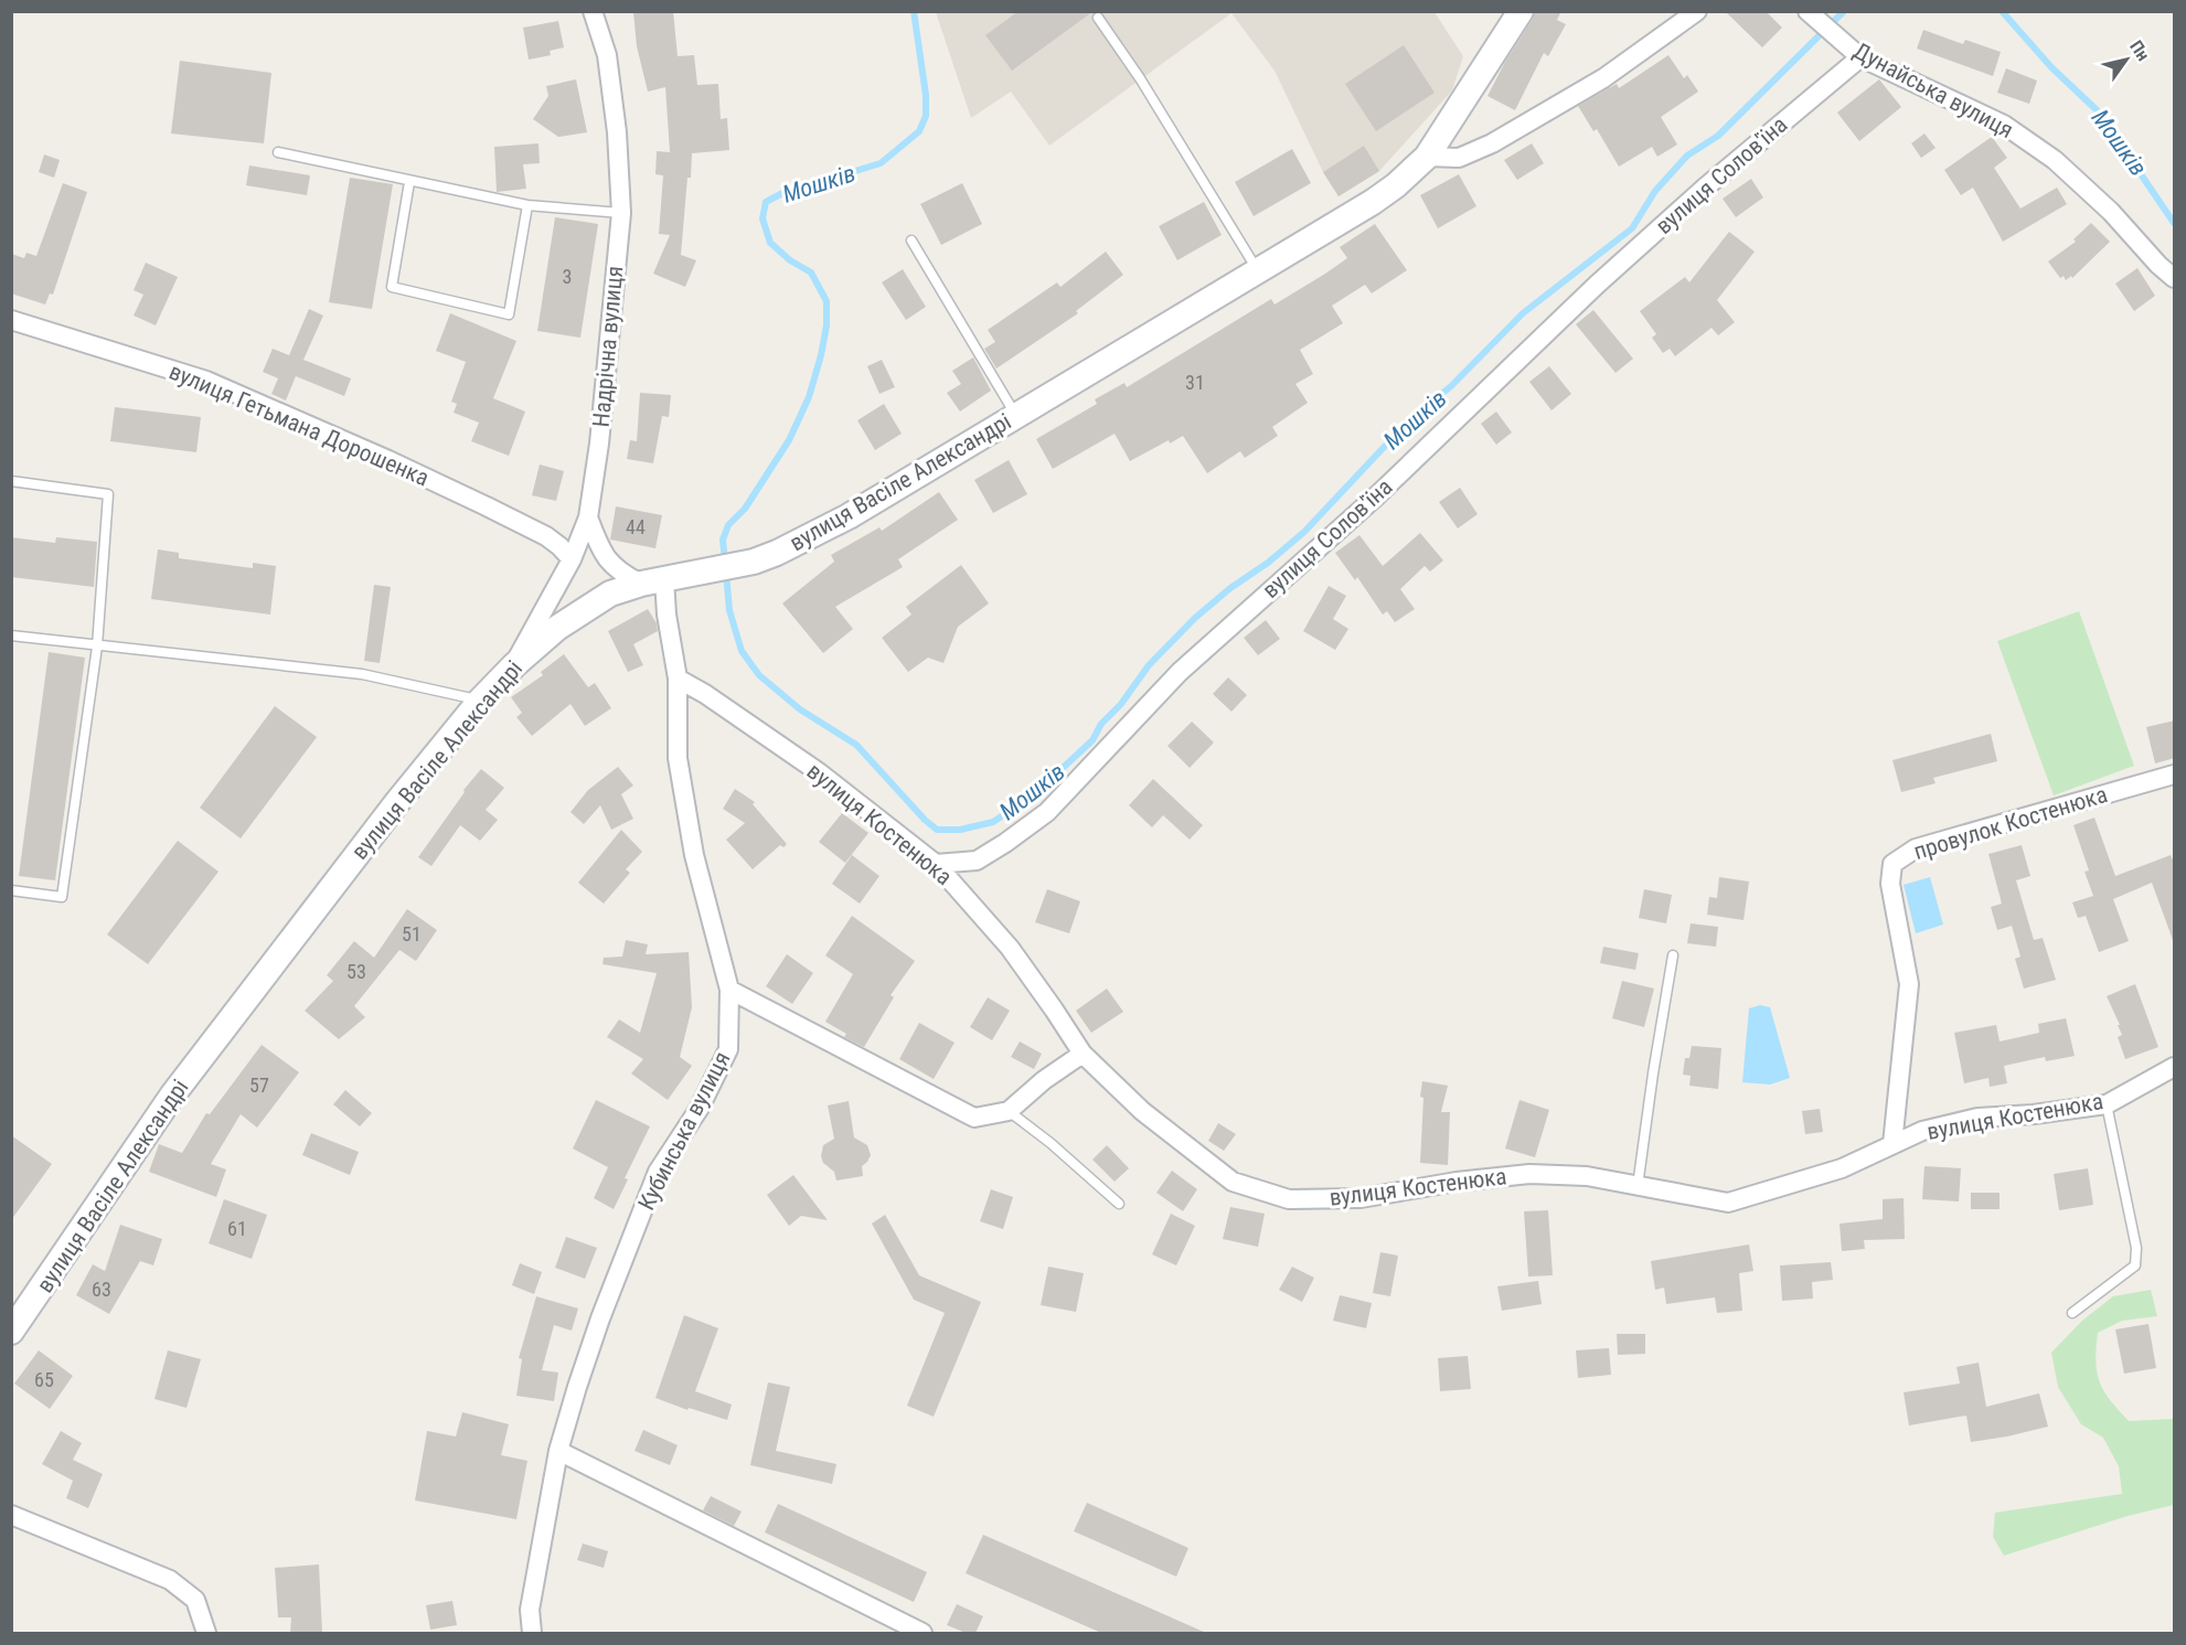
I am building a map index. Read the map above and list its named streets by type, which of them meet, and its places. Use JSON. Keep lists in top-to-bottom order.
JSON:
{
  "streets": {
    "main road": ["вулиця Васіле Александрі"],
    "street": [
      "Дунайська вулиця",
      "вулиця Солов'їна",
      "Надрічна вулиця",
      "вулиця Гетьмана Дорошенка",
      "провулок Костенюка",
      "вулиця Костенюка",
      "Кубинська вулиця"
    ]
  },
  "crossings": [
    ["Дунайська вулиця", "вулиця Солов'їна"],
    ["вулиця Солов'їна", "вулиця Костенюка"],
    ["Надрічна вулиця", "вулиця Гетьмана Дорошенка"],
    ["Надрічна вулиця", "вулиця Васіле Александрі"],
    ["вулиця Васіле Александрі", "Кубинська вулиця"],
    ["провулок Костенюка", "вулиця Костенюка"],
    ["вулиця Костенюка", "Кубинська вулиця"]
  ],
  "water": ["Мошків"],
  "house_numbers": [
    "3",
    "31",
    "44",
    "51",
    "53",
    "57",
    "61",
    "63",
    "65"
  ],
  "north": "top right"
}
